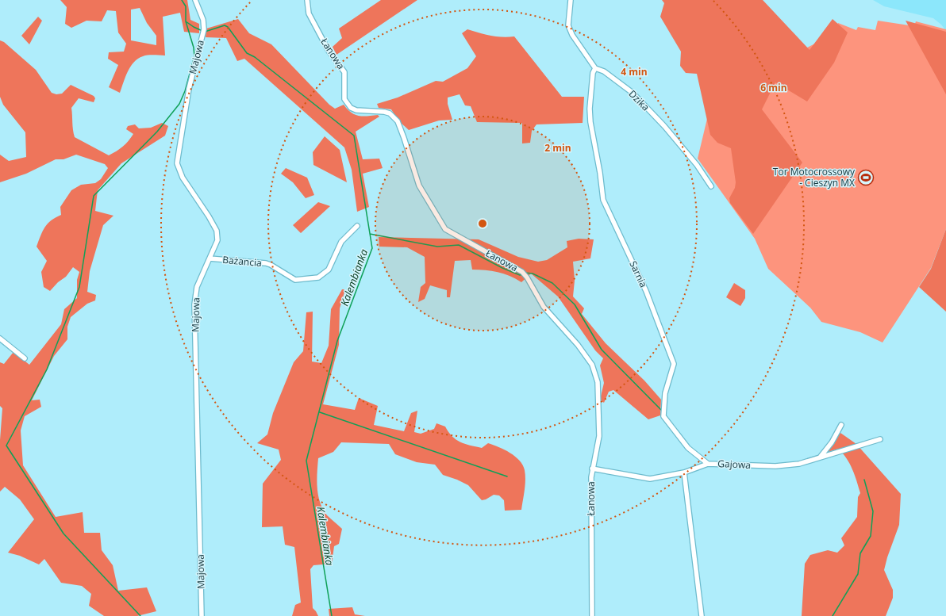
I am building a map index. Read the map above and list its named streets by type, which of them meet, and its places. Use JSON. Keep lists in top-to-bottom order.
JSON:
{
  "streets": {
    "street": [
      "Łanowa",
      "Majowa",
      "Dzika",
      "Bażancia",
      "Sarnia",
      "Gajowa"
    ]
  },
  "crossings": [
    ["Łanowa", "Gajowa"],
    ["Majowa", "Bażancia"],
    ["Dzika", "Sarnia"],
    ["Sarnia", "Gajowa"]
  ],
  "water": ["Kalembianka"],
  "places": {
    "sports": ["Tor Motocrossowy - Cieszyn MX"]
  },
  "rings": ["4 min", "6 min", "2 min"]
}
